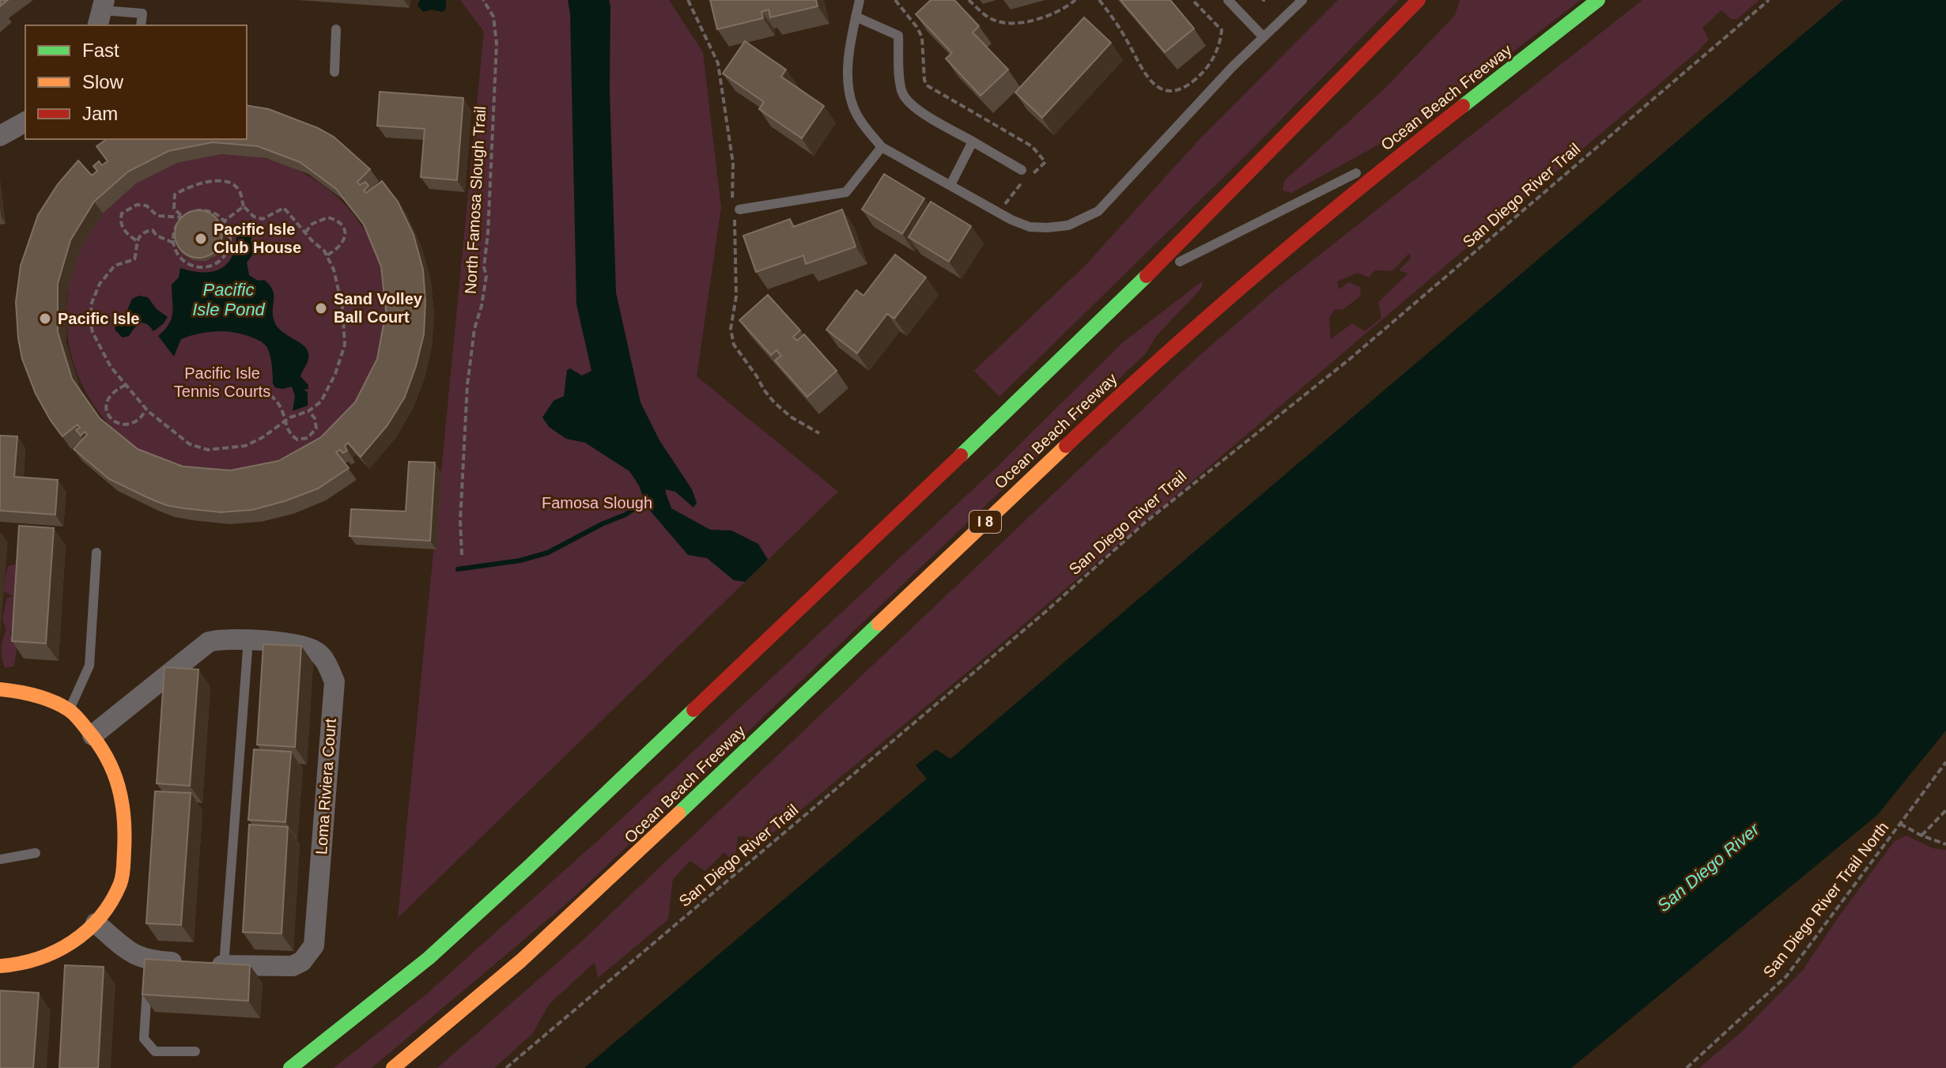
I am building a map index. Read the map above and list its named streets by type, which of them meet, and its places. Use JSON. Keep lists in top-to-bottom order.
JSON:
{
  "streets": {
    "main road": ["Ocean Beach Freeway", "I 8"],
    "street": ["Loma Riviera Court"],
    "path": ["San Diego River Trail", "North Famosa Slough Trail", "San Diego River Trail North"]
  },
  "water": ["Pacific Isle Pond", "San Diego River"],
  "parks": ["Pacific Isle Tennis Courts", "Famosa Slough"],
  "places": ["Pacific Isle Club House", "Sand Volley Ball Court", "Pacific Isle"],
  "legend": ["Fast", "Slow", "Jam"]
}
